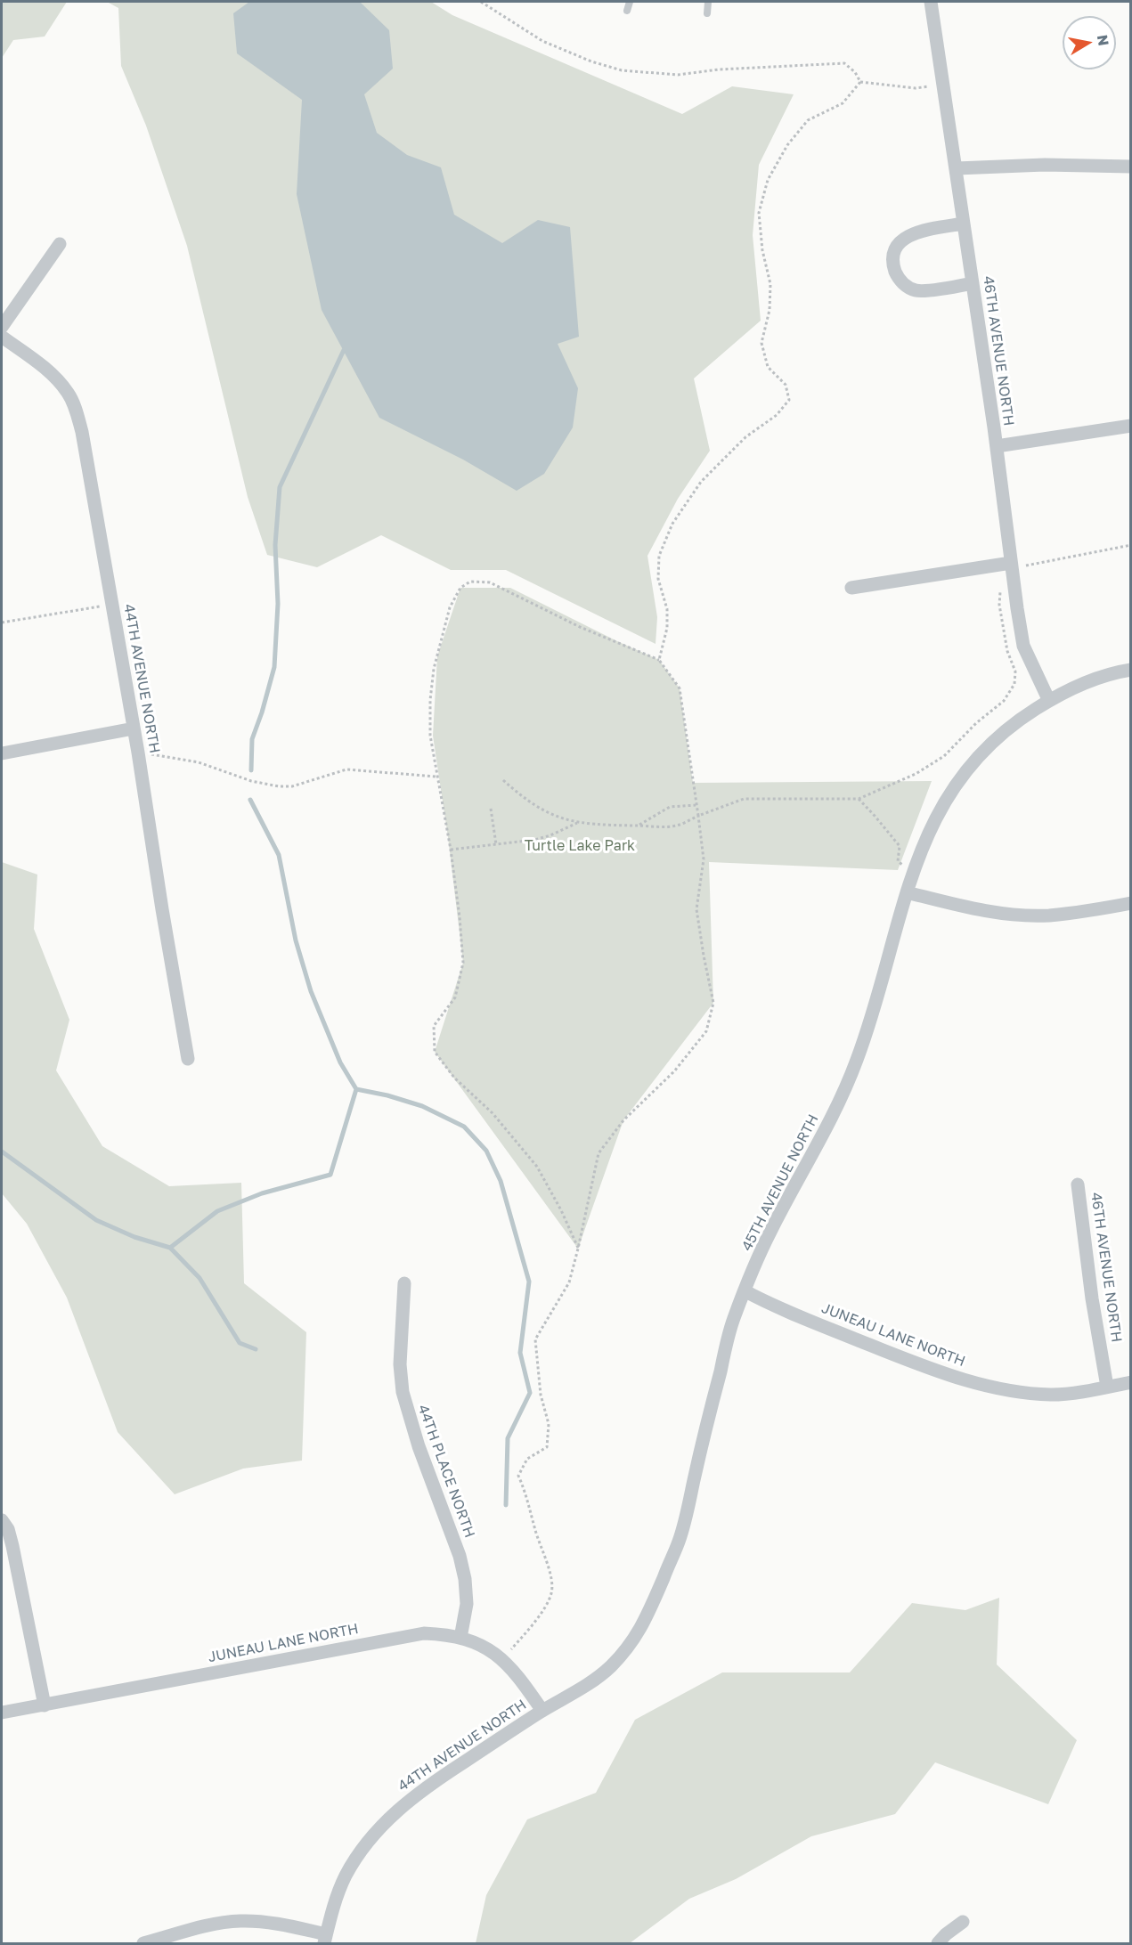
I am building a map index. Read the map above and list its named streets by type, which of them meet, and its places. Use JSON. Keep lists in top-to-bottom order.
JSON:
{
  "streets": {
    "street": [
      "46TH AVENUE NORTH",
      "44TH AVENUE NORTH",
      "45TH AVENUE NORTH",
      "JUNEAU LANE NORTH",
      "44TH PLACE NORTH"
    ]
  },
  "crossings": [
    ["46TH AVENUE NORTH", "45TH AVENUE NORTH"],
    ["46TH AVENUE NORTH", "JUNEAU LANE NORTH"],
    ["44TH AVENUE NORTH", "45TH AVENUE NORTH"],
    ["44TH AVENUE NORTH", "JUNEAU LANE NORTH"],
    ["45TH AVENUE NORTH", "JUNEAU LANE NORTH"],
    ["JUNEAU LANE NORTH", "44TH PLACE NORTH"]
  ],
  "parks": ["Turtle Lake Park"],
  "north": "right"
}
